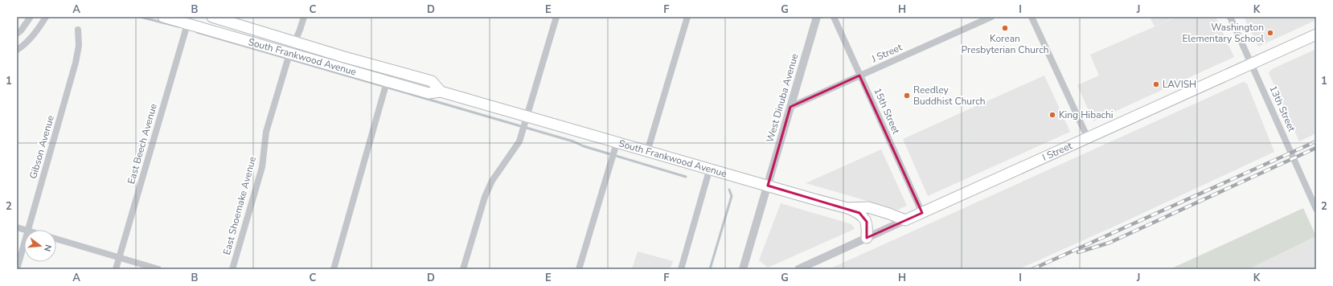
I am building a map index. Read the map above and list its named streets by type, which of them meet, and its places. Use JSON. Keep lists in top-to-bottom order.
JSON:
{
  "streets": {
    "main road": ["South Frankwood Avenue", "I Street"],
    "street": [
      "J Street",
      "West Dinuba Avenue",
      "13th Street",
      "15th Street",
      "East Beech Avenue",
      "Gibson Avenue",
      "East Shoemake Avenue"
    ]
  },
  "crossings": [
    ["J Street", "West Dinuba Avenue"],
    ["J Street", "15th Street"],
    ["South Frankwood Avenue", "West Dinuba Avenue"],
    ["South Frankwood Avenue", "East Beech Avenue"],
    ["South Frankwood Avenue", "I Street"],
    ["South Frankwood Avenue", "East Shoemake Avenue"],
    ["13th Street", "I Street"],
    ["15th Street", "I Street"]
  ],
  "places": [
    "Korean Presbyterian Church",
    "Washington Elementary School",
    "LAVISH",
    "Reedley Buddhist Church",
    "King Hibachi"
  ],
  "north": "right",
  "grid": {
    "columns": [
      "A",
      "B",
      "C",
      "D",
      "E",
      "F",
      "G",
      "H",
      "I",
      "J",
      "K"
    ],
    "rows": ["1", "2"]
  }
}
